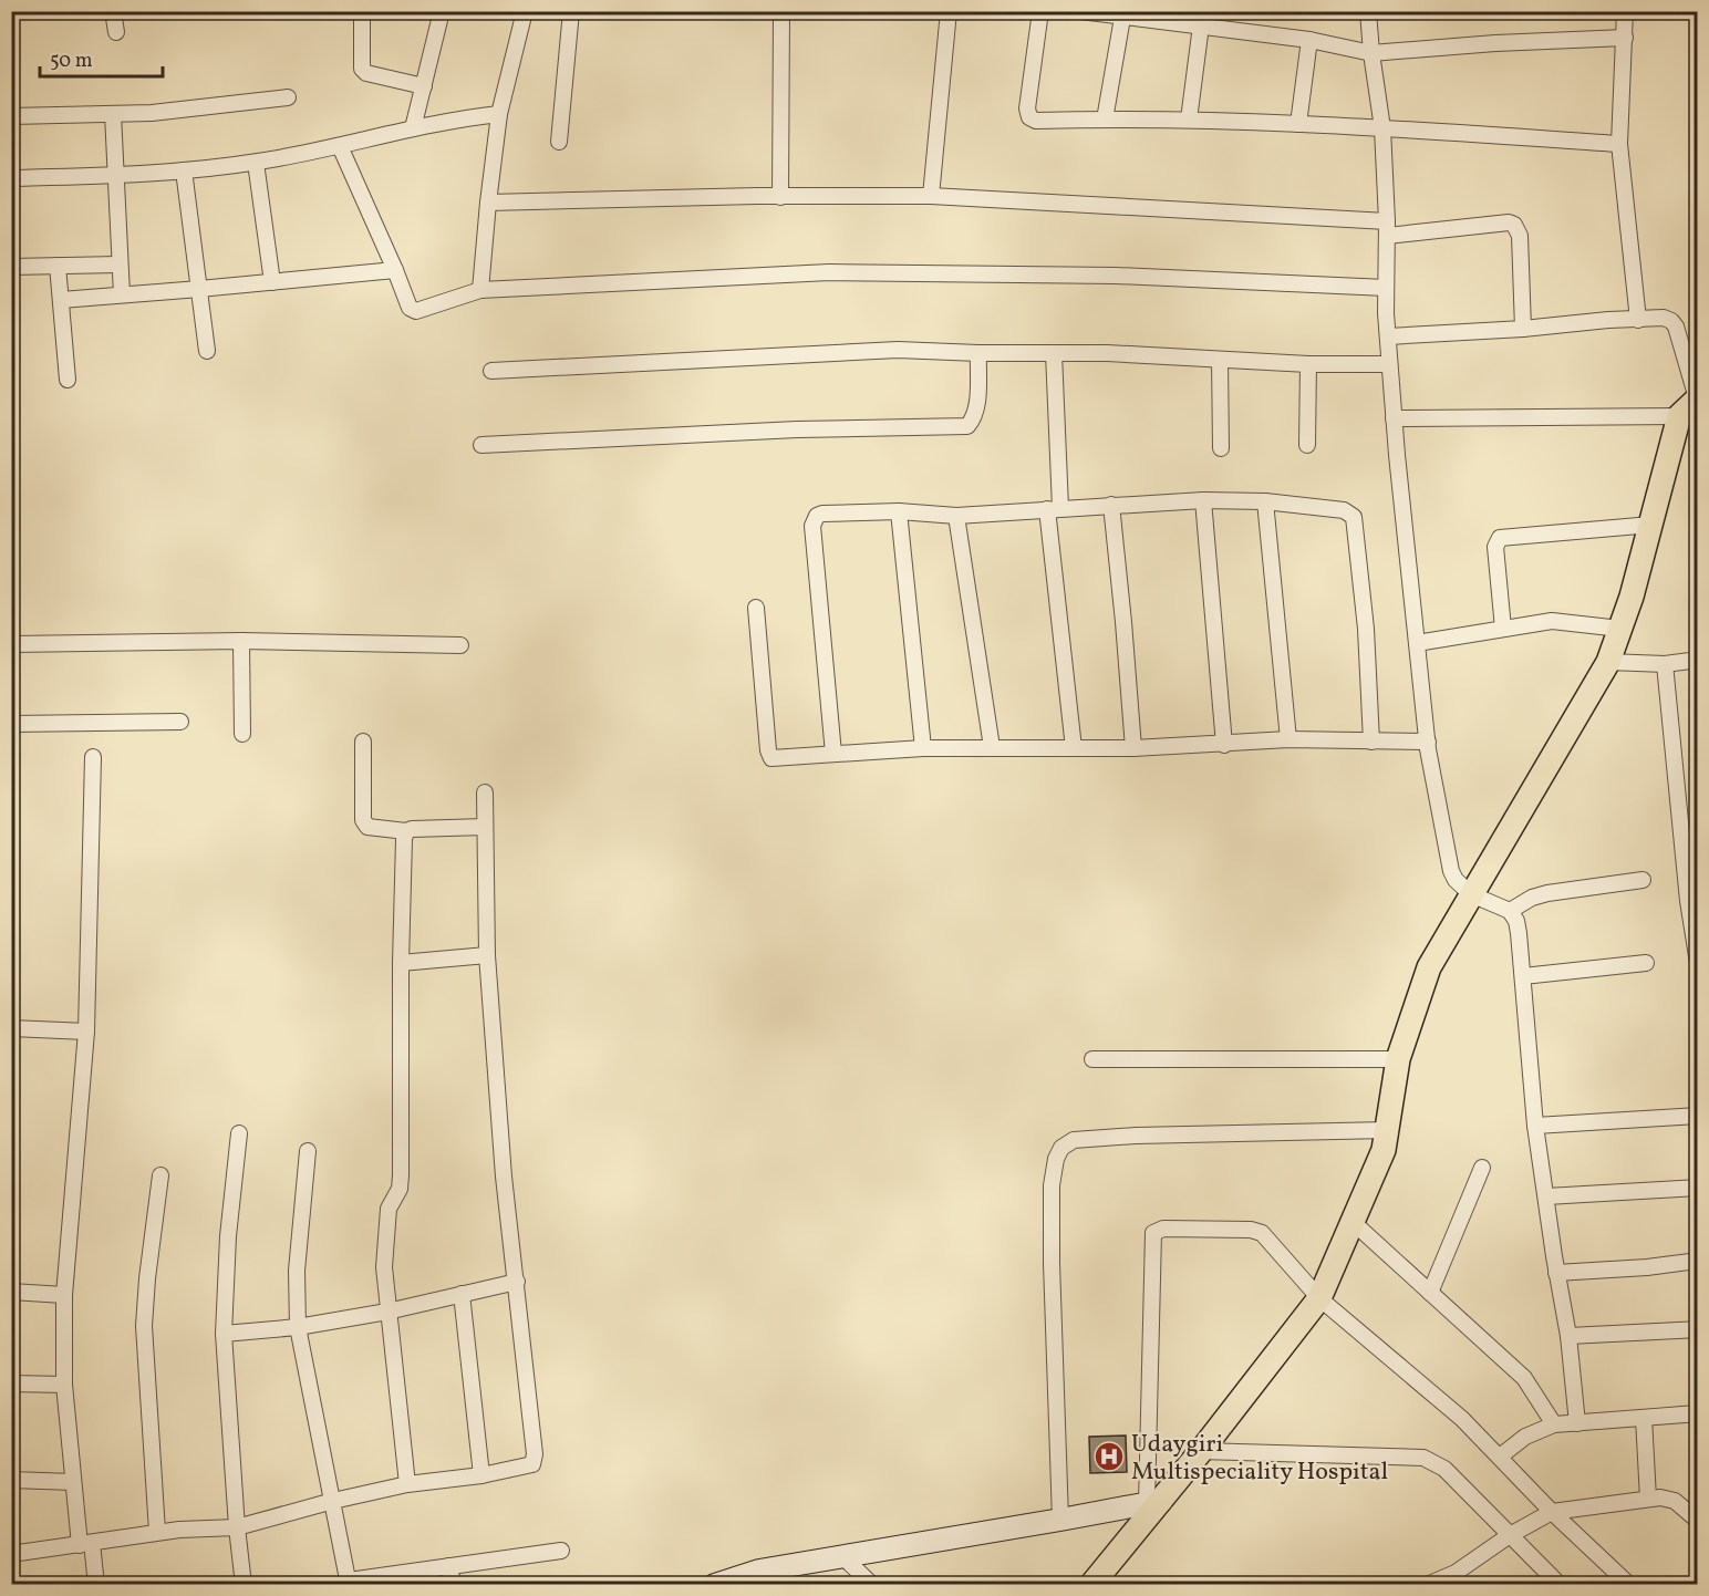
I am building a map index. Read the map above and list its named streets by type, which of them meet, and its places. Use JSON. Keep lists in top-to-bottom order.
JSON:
{
  "places": {
    "hospital": ["Udaygiri Multispeciality Hospital"]
  },
  "scale_bar": "50 m"
}
